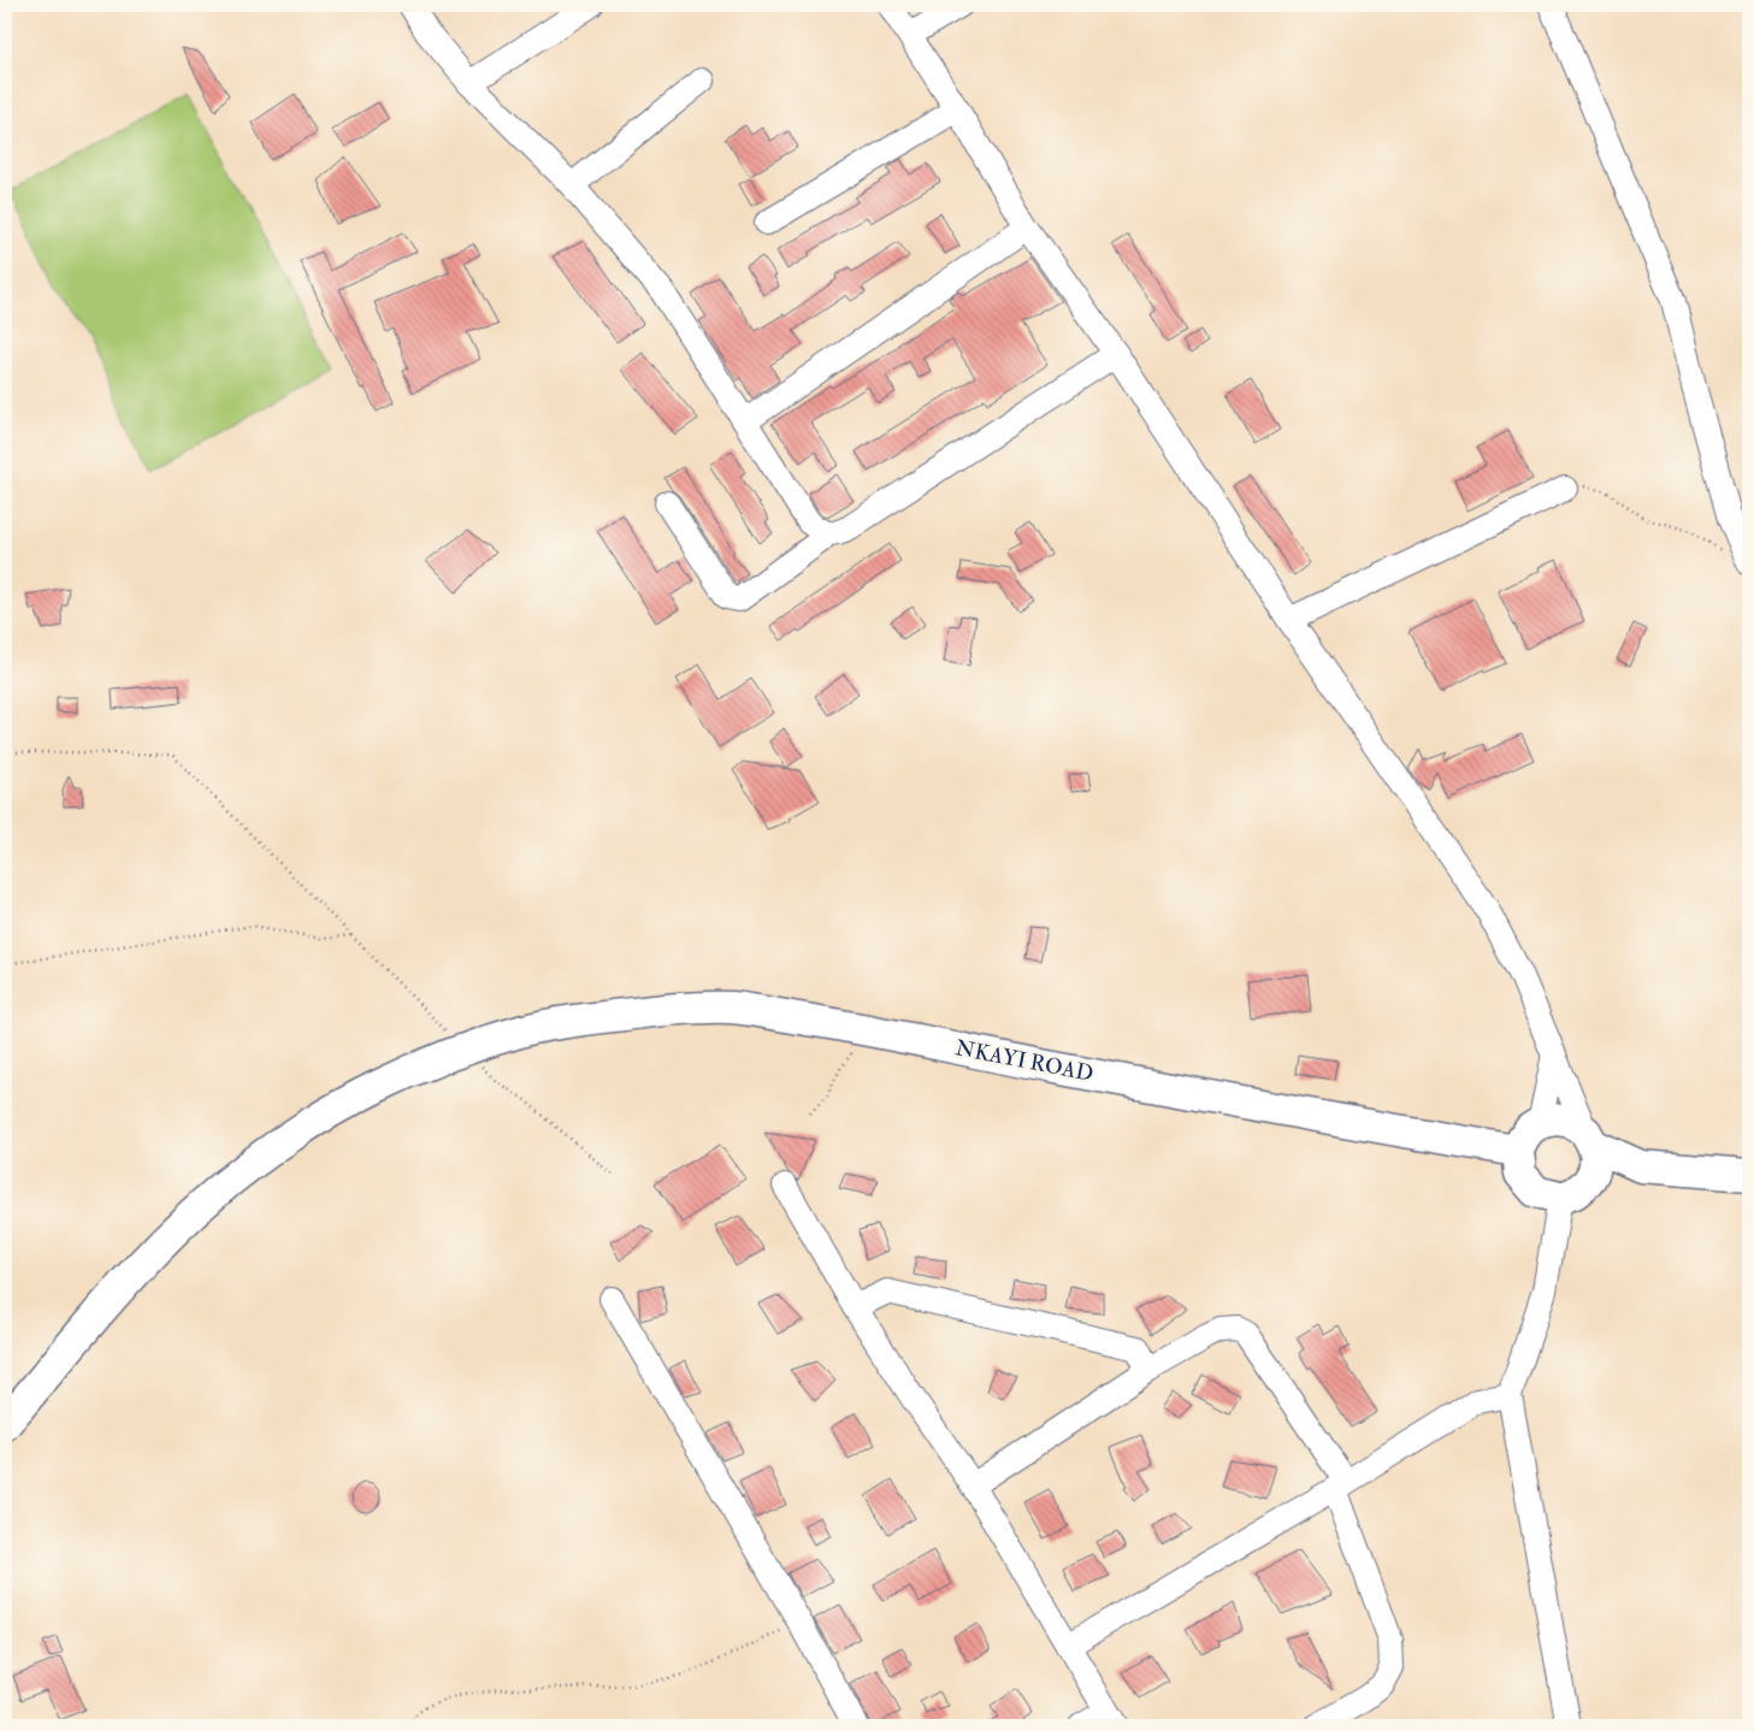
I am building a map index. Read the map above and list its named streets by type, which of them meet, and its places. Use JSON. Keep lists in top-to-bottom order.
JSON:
{
  "streets": {
    "main road": ["NKAYI ROAD"]
  }
}
